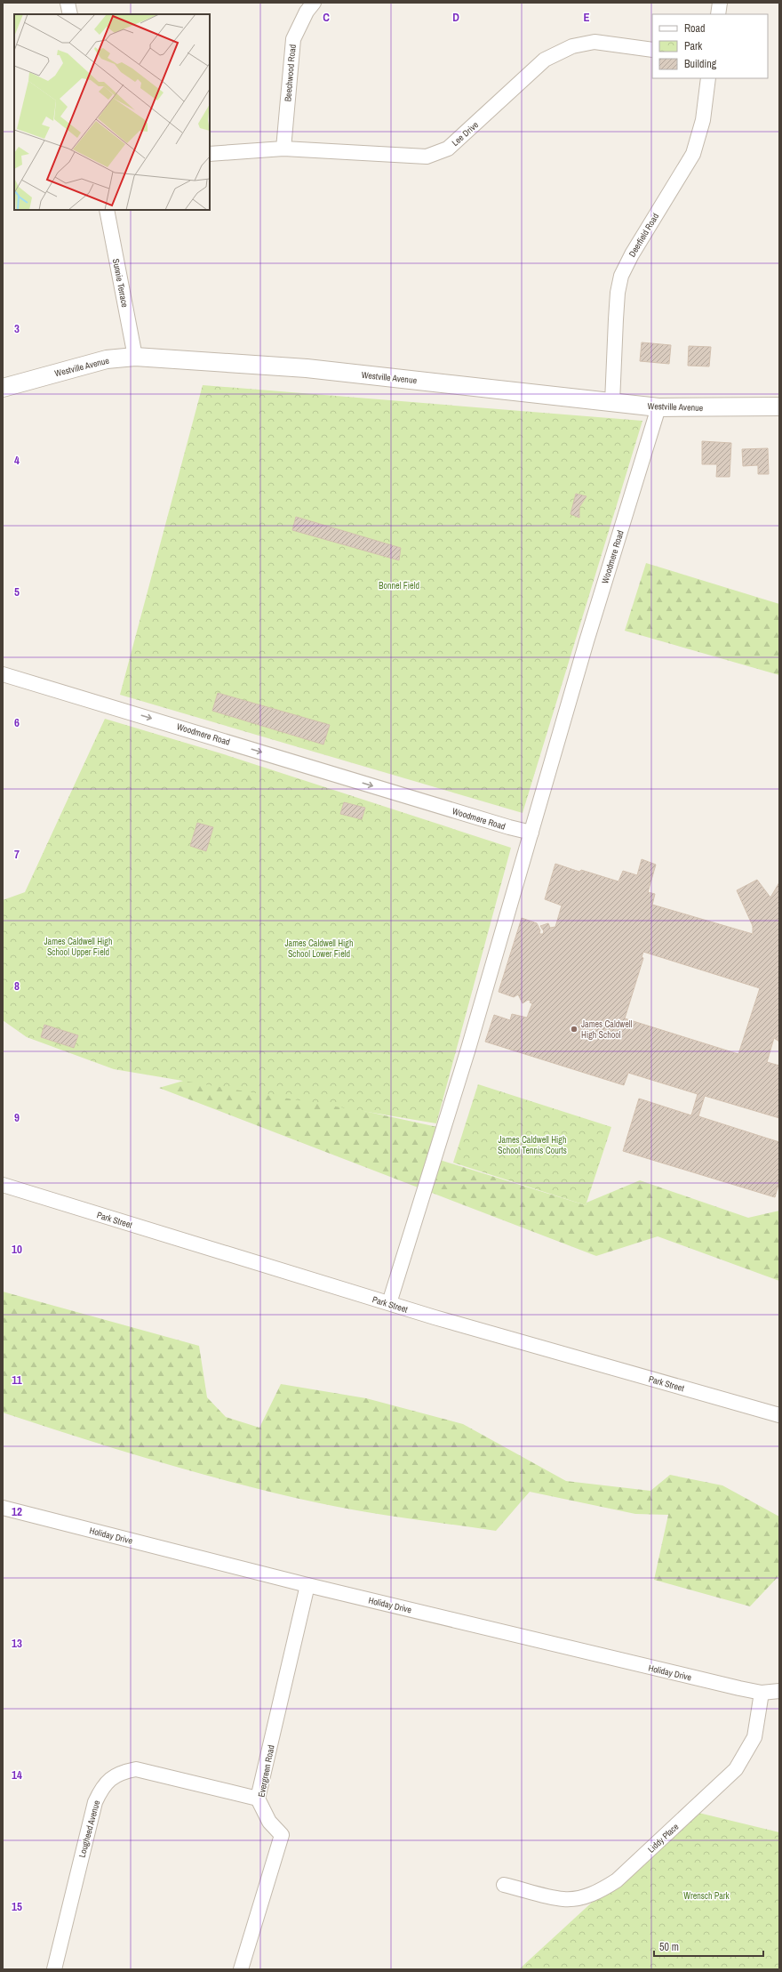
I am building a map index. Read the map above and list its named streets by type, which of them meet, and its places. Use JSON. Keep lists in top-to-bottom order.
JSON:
{
  "streets": {
    "street": [
      "Beechwood Road",
      "Lee Drive",
      "Deerfield Road",
      "Sunnie Terrace",
      "Westville Avenue",
      "Woodmere Road",
      "Park Street",
      "Holiday Drive",
      "Evergreen Road",
      "Lougheed Avenue",
      "Liddy Place"
    ]
  },
  "crossings": [
    ["Beechwood Road", "Lee Drive"],
    ["Deerfield Road", "Westville Avenue"],
    ["Sunnie Terrace", "Westville Avenue"],
    ["Westville Avenue", "Woodmere Road"],
    ["Holiday Drive", "Evergreen Road"],
    ["Holiday Drive", "Liddy Place"],
    ["Evergreen Road", "Lougheed Avenue"]
  ],
  "one_way": ["Woodmere Road"],
  "parks": [
    "Bonnel Field",
    "James Caldwell High School Upper Field",
    "James Caldwell High School Lower Field",
    "James Caldwell High School Tennis Courts",
    "Wrensch Park"
  ],
  "places": ["James Caldwell High School"],
  "legend": ["Road", "Park", "Building"],
  "scale_bar": "50 m",
  "grid": {
    "columns": ["C", "D", "E"],
    "rows": [
      "3",
      "4",
      "5",
      "6",
      "7",
      "8",
      "9",
      "10",
      "11",
      "12",
      "13",
      "14",
      "15"
    ]
  }
}
